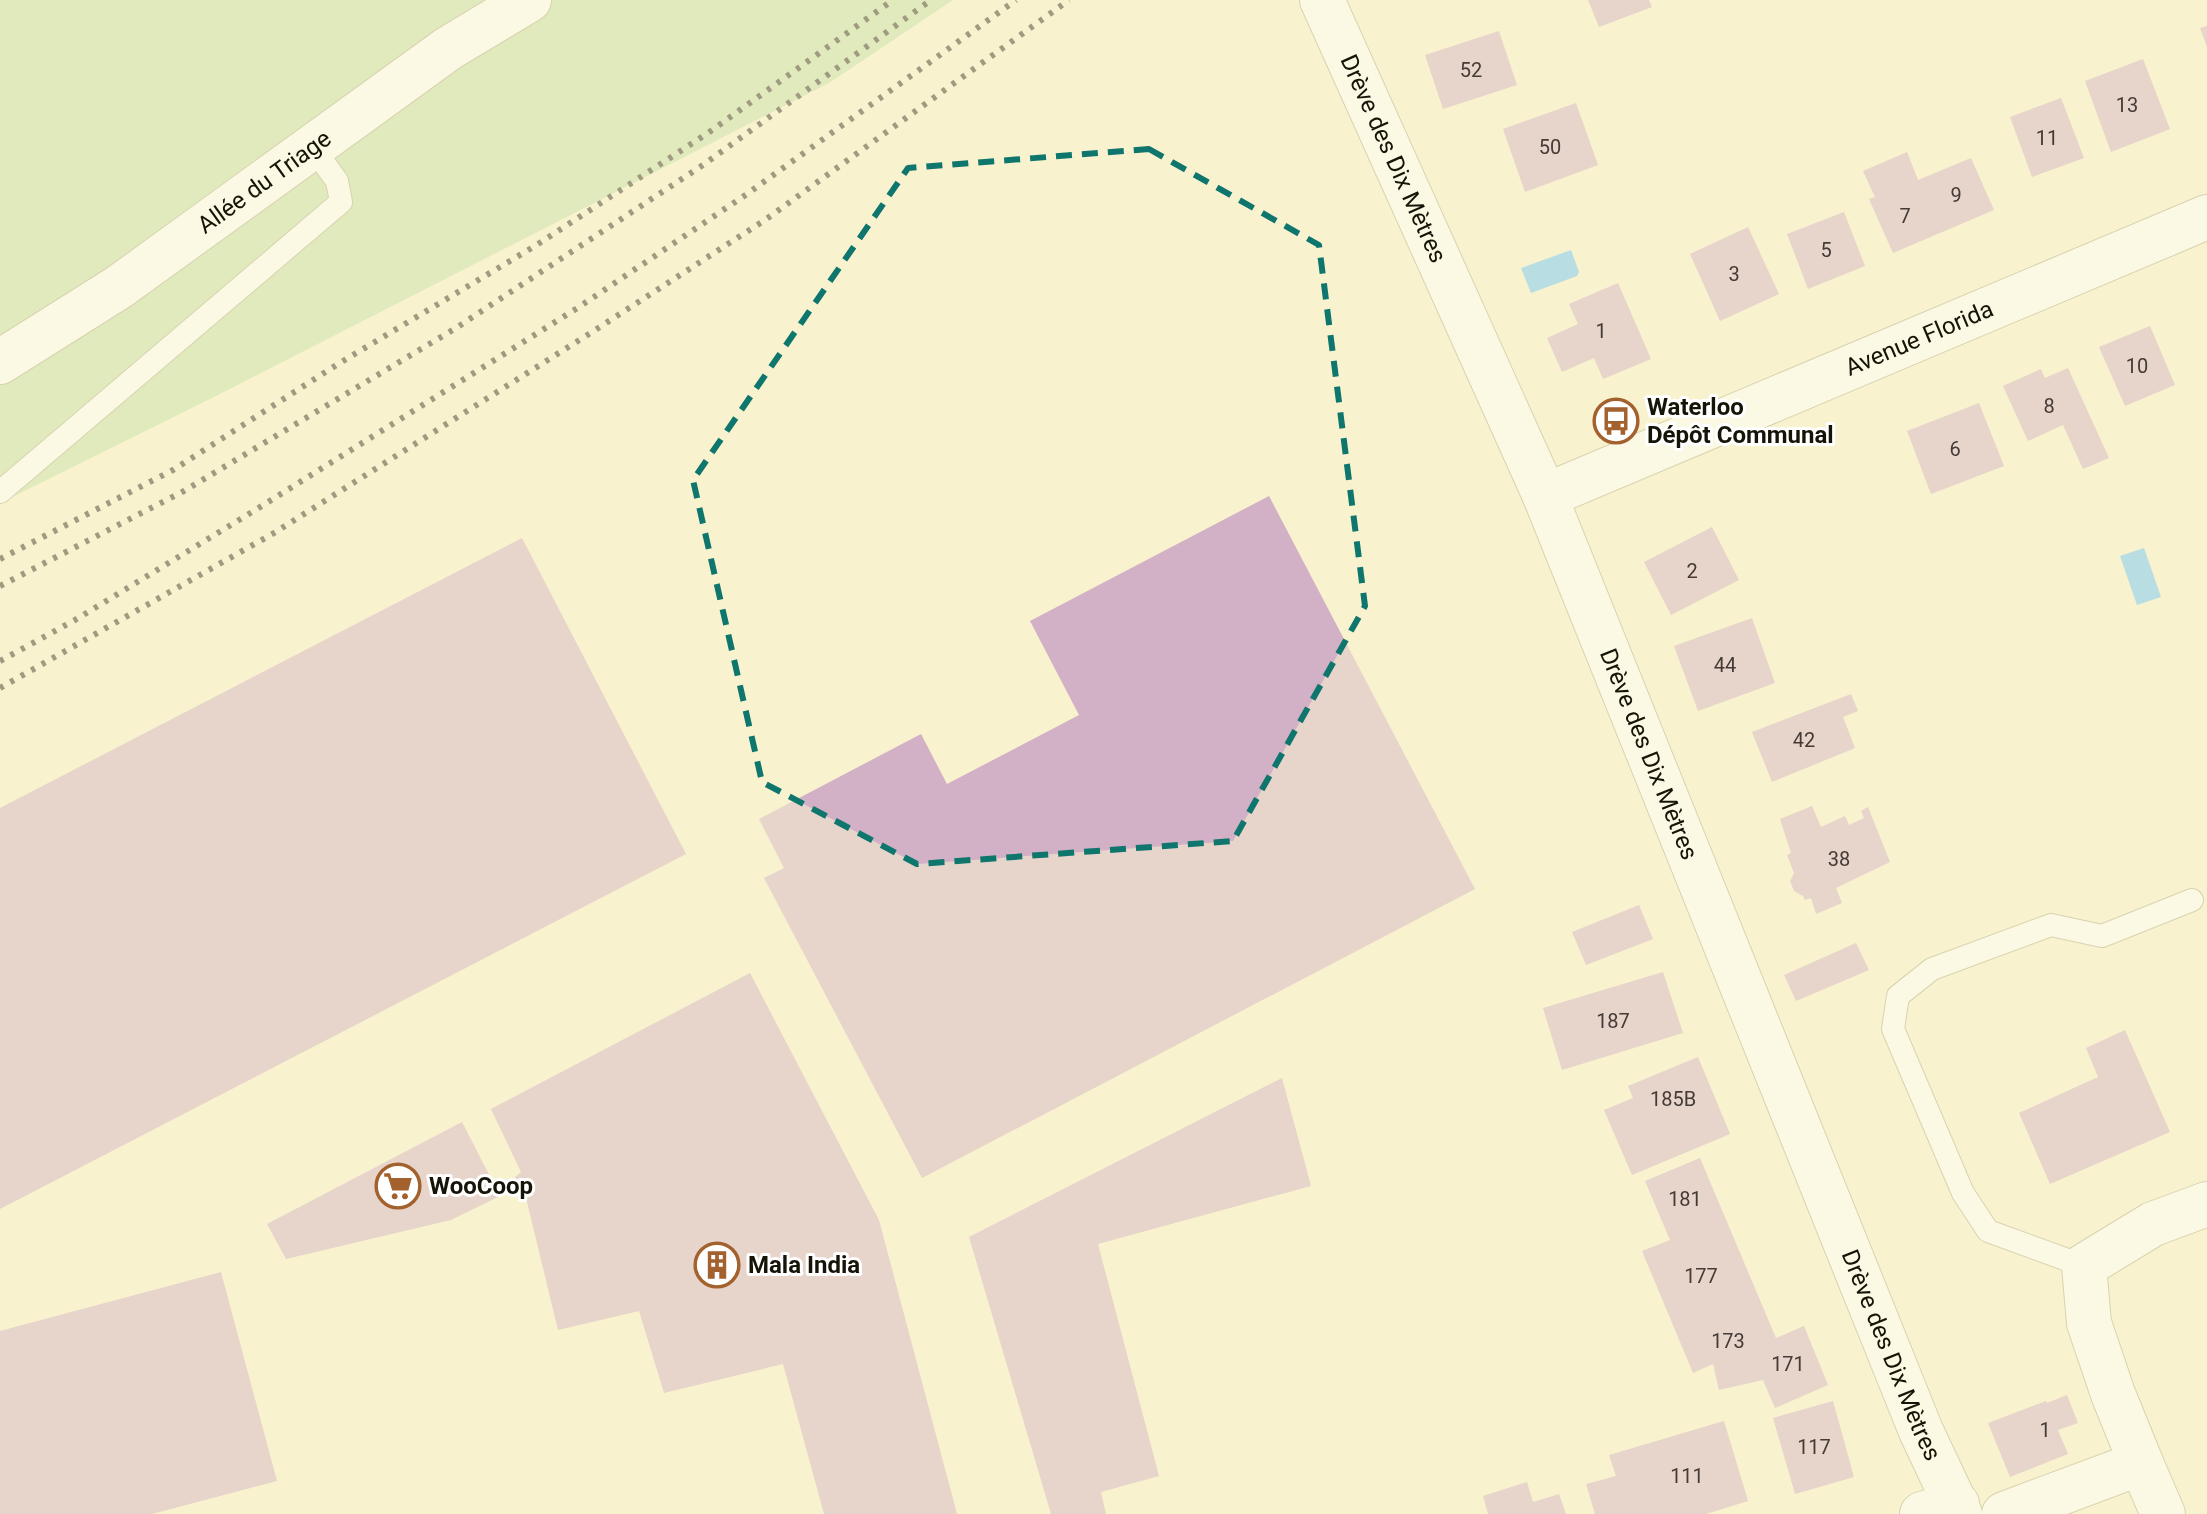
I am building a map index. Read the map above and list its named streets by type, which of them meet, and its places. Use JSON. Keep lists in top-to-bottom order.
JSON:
{
  "streets": {
    "street": ["Drève des Dix Mètres", "Allée du Triage", "Avenue Florida"]
  },
  "crossings": [
    ["Drève des Dix Mètres", "Avenue Florida"]
  ],
  "places": {
    "bus stop": ["Waterloo Dépôt Communal"],
    "supermarket": ["WooCoop"],
    "building": ["Mala India"]
  },
  "house_numbers": [
    "52",
    "13",
    "11",
    "50",
    "9",
    "7",
    "5",
    "3",
    "1",
    "10",
    "8",
    "6",
    "2",
    "44",
    "42",
    "38",
    "187",
    "185B",
    "181",
    "177",
    "173",
    "171",
    "1",
    "117",
    "111"
  ]
}
